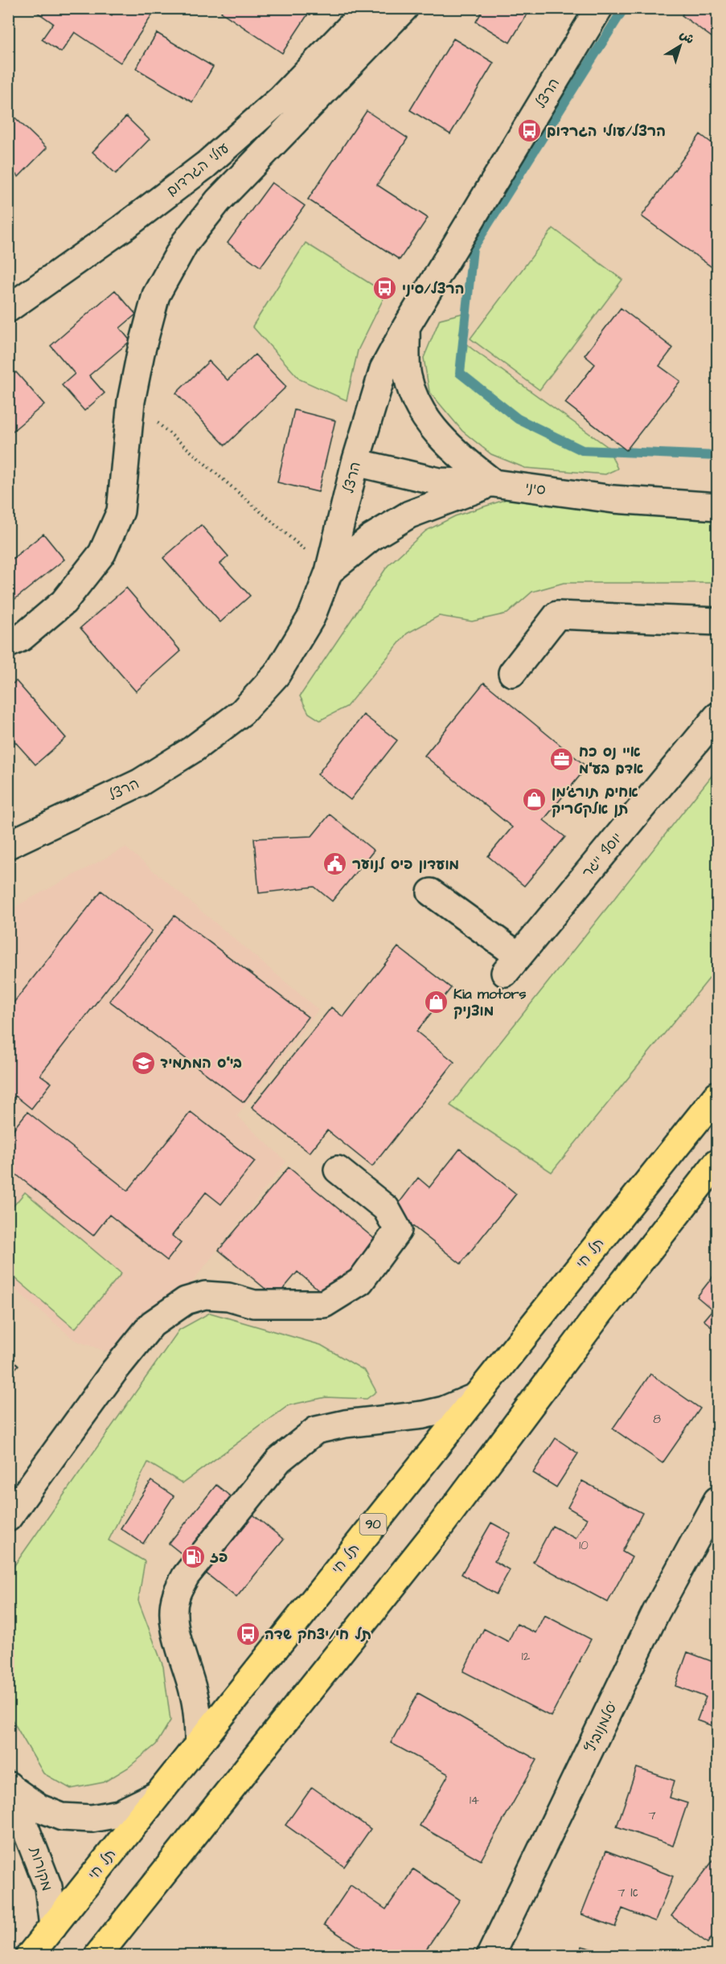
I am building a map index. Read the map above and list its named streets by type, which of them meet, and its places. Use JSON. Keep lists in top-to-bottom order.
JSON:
{
  "streets": {
    "highway": ["תל חי", "90"],
    "street": [
      "הרצל",
      "עולי הגרדום",
      "סיני",
      "יוסף ייגר",
      "סלמנוביץ'",
      "מקורות"
    ]
  },
  "crossings": [
    ["הרצל", "סיני"],
    ["תל חי", "מקורות"]
  ],
  "places": {
    "bus stop": ["הרצל/עולי הגרדום", "הרצל/סיני", "תל חי/יצחק שדה"],
    "office": ["איי נס כח אדם בע\"מ"],
    "shop": ["אחים תורג׳מן תן אלקטריק", "Kia motors מוצניק"],
    "public building": ["מועדון פיס לנוער"],
    "school or university": ["בי\"ס המתמיד"],
    "fuel station": ["פז"]
  },
  "house_numbers": [
    "8",
    "10",
    "12",
    "14",
    "7",
    "7 א"
  ],
  "north": "top right"
}
